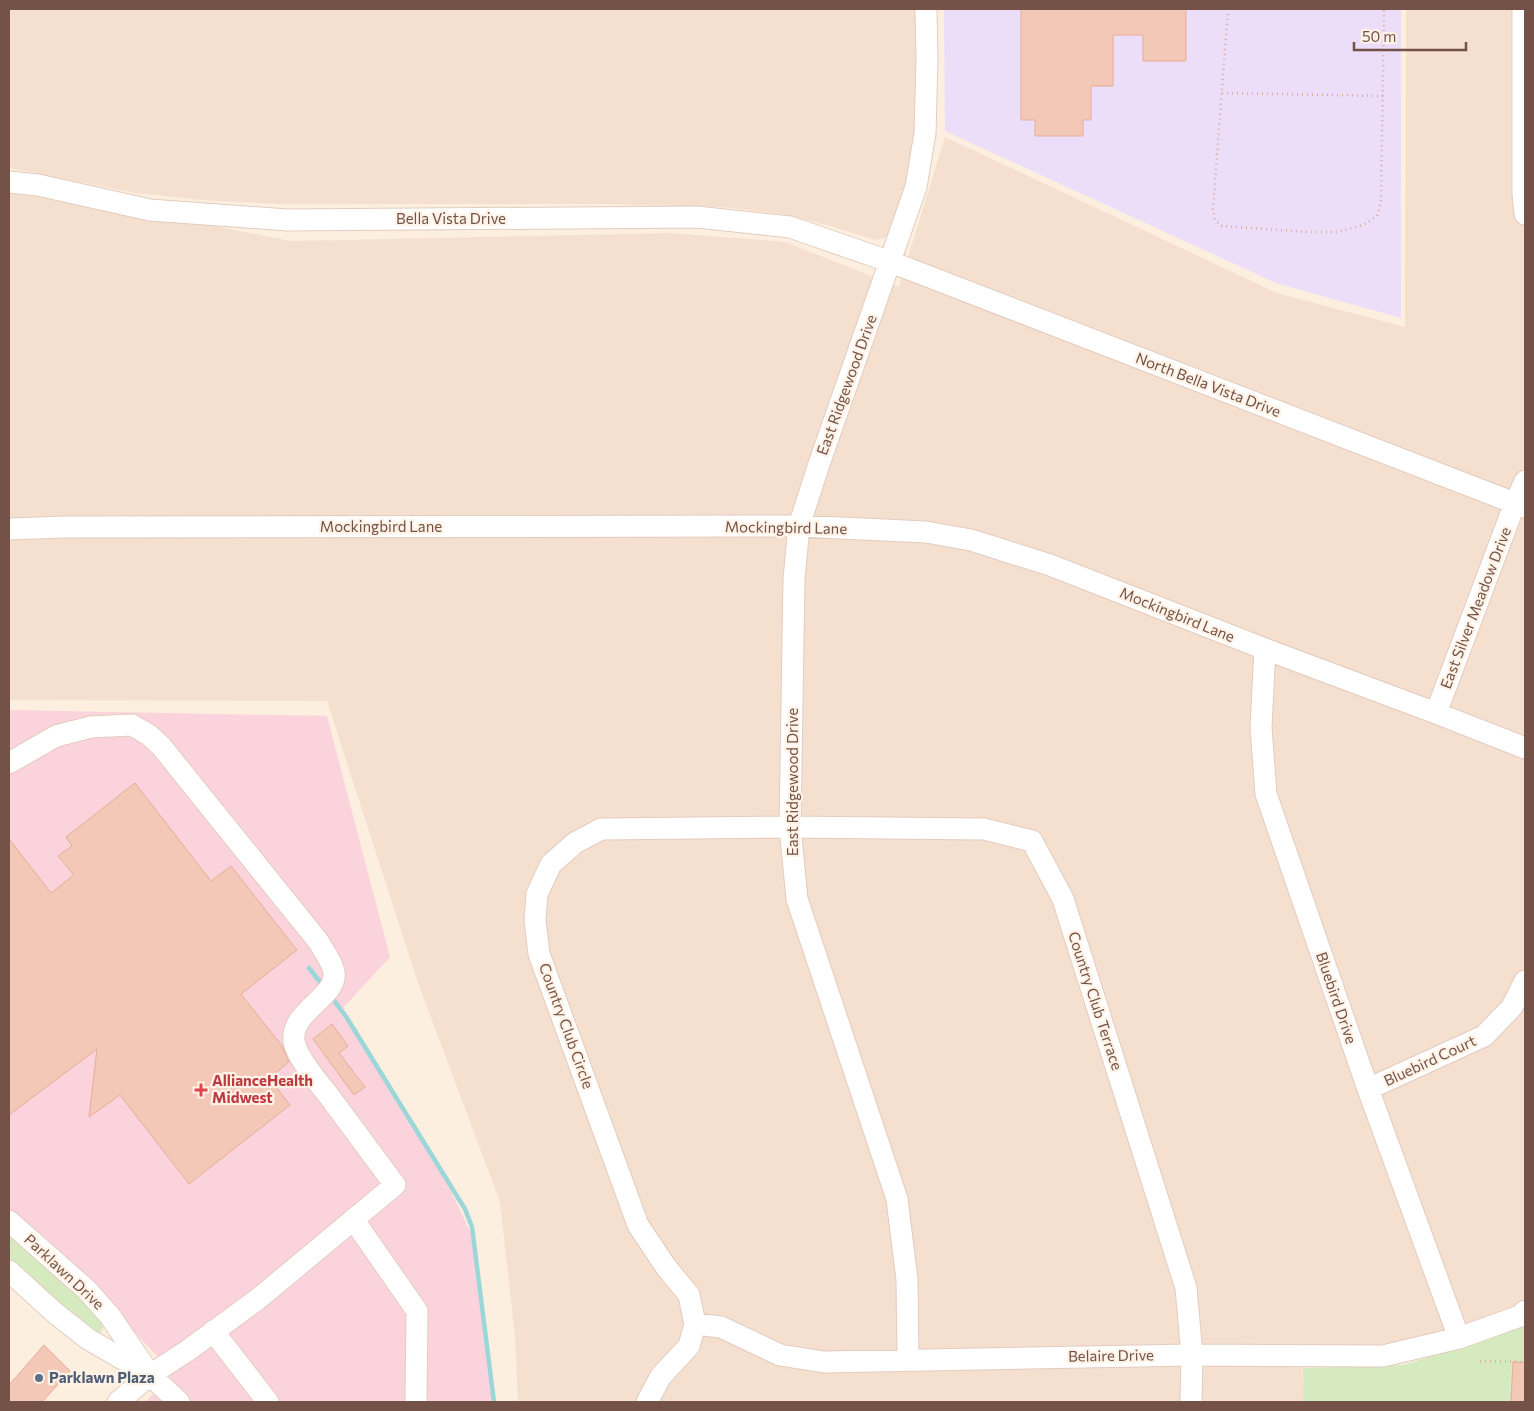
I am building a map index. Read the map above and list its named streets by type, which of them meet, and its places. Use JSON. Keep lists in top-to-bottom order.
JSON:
{
  "streets": {
    "street": [
      "Bella Vista Drive",
      "East Ridgewood Drive",
      "North Bella Vista Drive",
      "Mockingbird Lane",
      "East Silver Meadow Drive",
      "Bluebird Drive",
      "Country Club Terrace",
      "Country Club Circle",
      "Bluebird Court",
      "Parklawn Drive",
      "Belaire Drive"
    ]
  },
  "crossings": [
    ["Bella Vista Drive", "East Ridgewood Drive"],
    ["Bella Vista Drive", "North Bella Vista Drive"],
    ["East Ridgewood Drive", "North Bella Vista Drive"],
    ["East Ridgewood Drive", "Mockingbird Lane"],
    ["East Ridgewood Drive", "Country Club Terrace"],
    ["East Ridgewood Drive", "Country Club Circle"],
    ["East Ridgewood Drive", "Belaire Drive"],
    ["North Bella Vista Drive", "East Silver Meadow Drive"],
    ["Mockingbird Lane", "East Silver Meadow Drive"],
    ["Mockingbird Lane", "Bluebird Drive"],
    ["Bluebird Drive", "Bluebird Court"],
    ["Bluebird Drive", "Belaire Drive"],
    ["Country Club Terrace", "Country Club Circle"],
    ["Country Club Terrace", "Belaire Drive"],
    ["Country Club Circle", "Belaire Drive"]
  ],
  "places": {
    "health": ["AllianceHealth Midwest"],
    "other": ["Parklawn Plaza"]
  },
  "scale_bar": "50 m"
}
